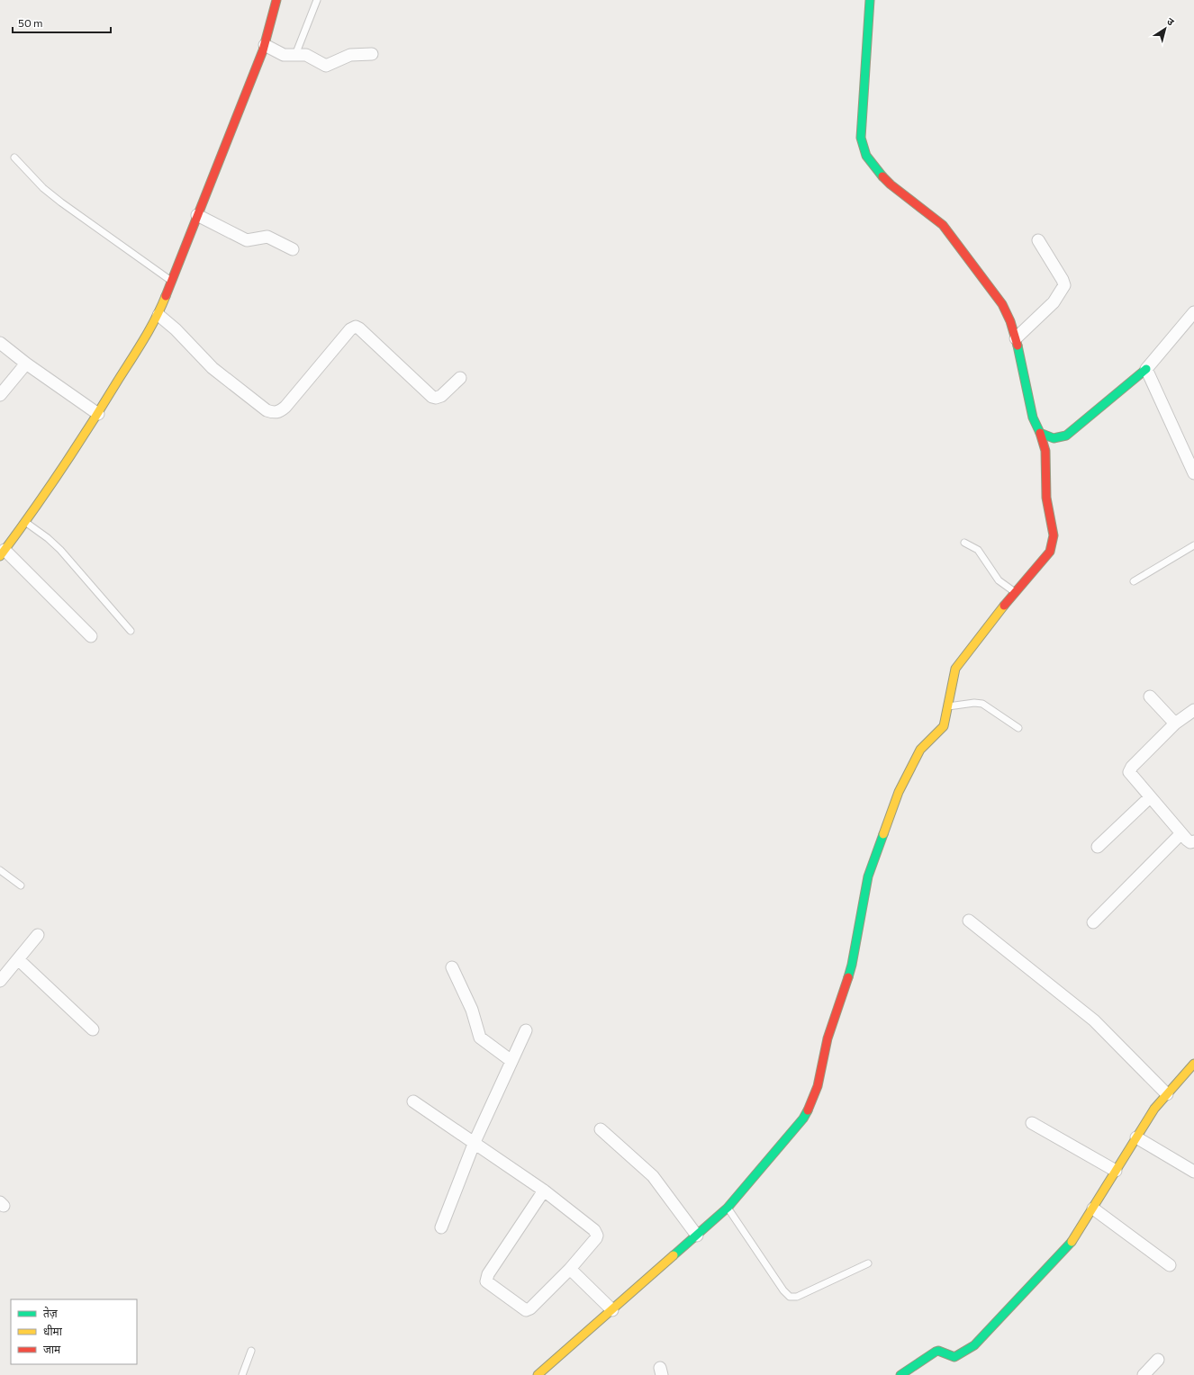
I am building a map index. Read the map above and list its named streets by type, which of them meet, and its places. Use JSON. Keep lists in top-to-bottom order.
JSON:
{
  "legend": ["तेज़", "धीमा", "जाम"],
  "scale_bar": "50 m",
  "north": "top right"
}
